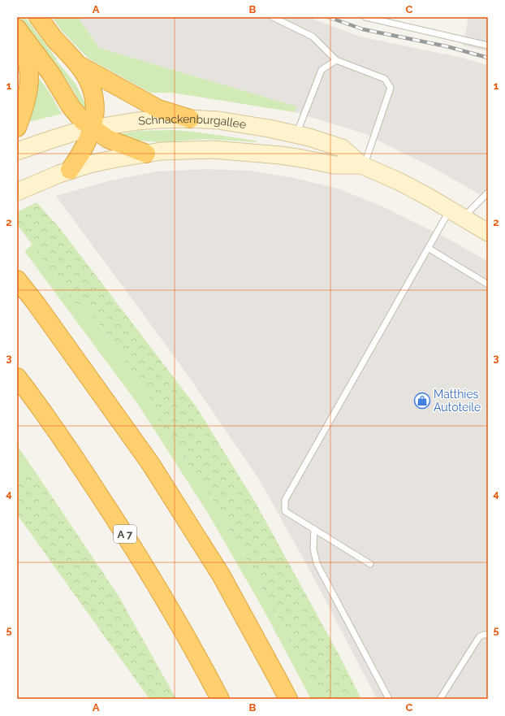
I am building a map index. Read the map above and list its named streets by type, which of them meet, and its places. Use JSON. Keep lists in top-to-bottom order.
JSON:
{
  "streets": {
    "highway": ["A 7"],
    "main road": ["Schnackenburgallee"]
  },
  "places": {
    "shop": ["Matthies Autoteile"]
  },
  "grid": {
    "columns": ["A", "B", "C"],
    "rows": [
      "1",
      "2",
      "3",
      "4",
      "5"
    ]
  }
}
